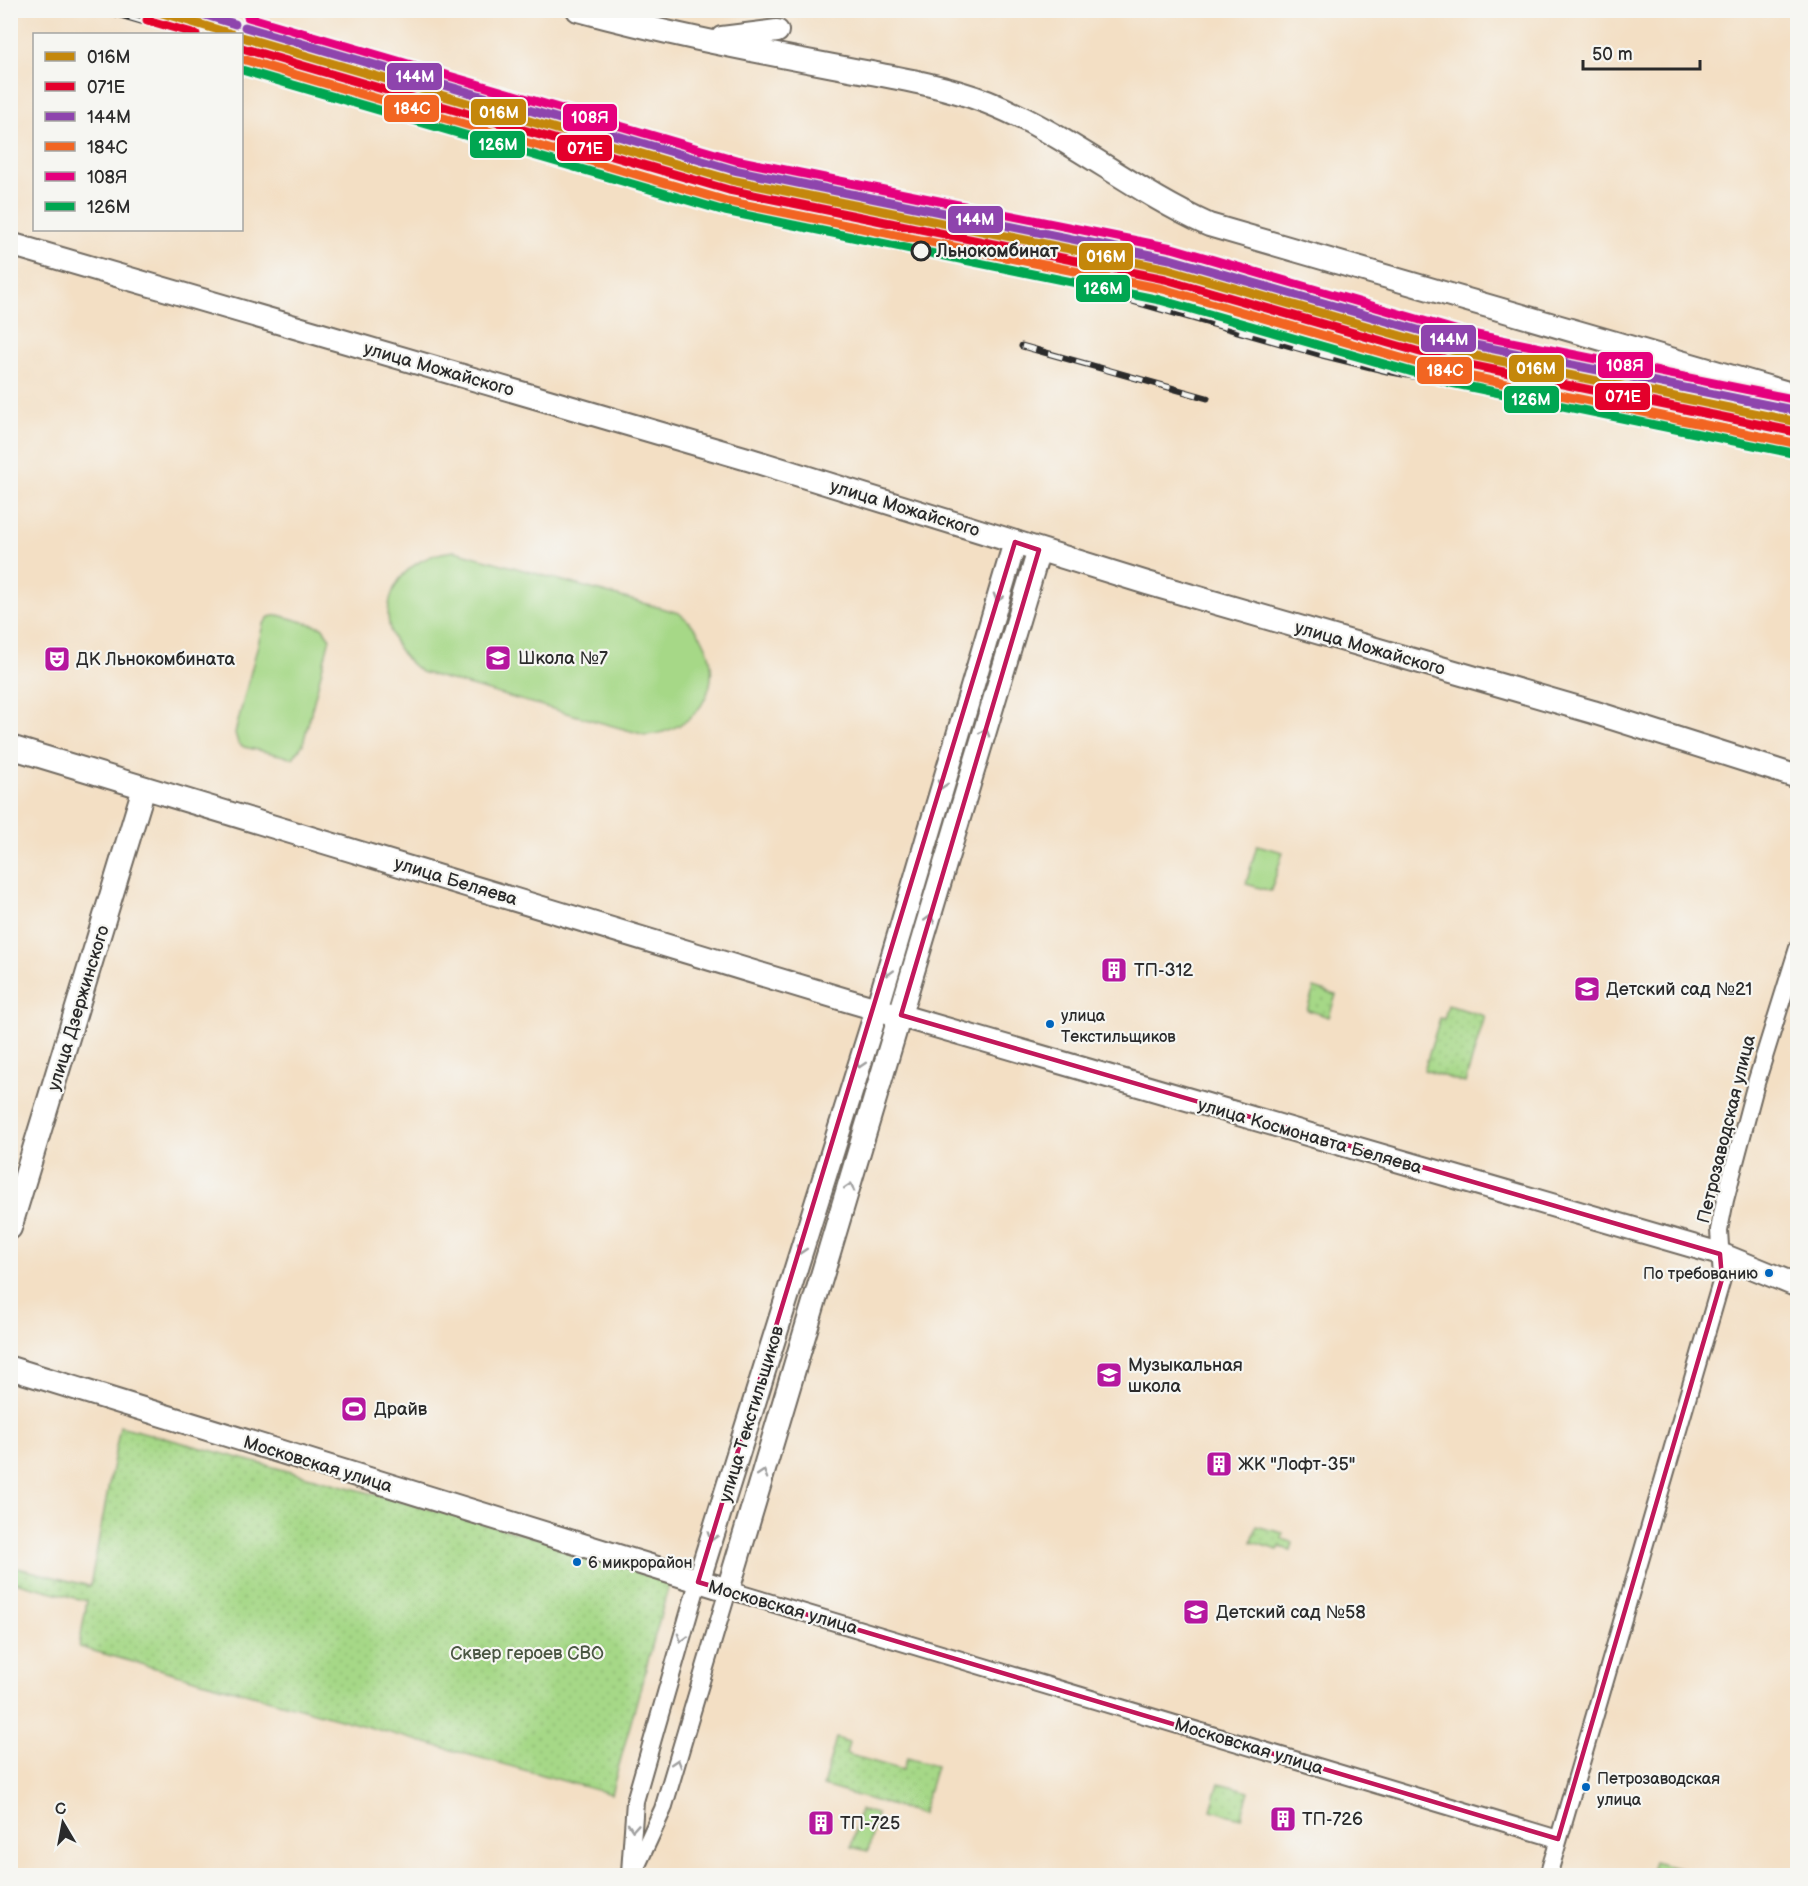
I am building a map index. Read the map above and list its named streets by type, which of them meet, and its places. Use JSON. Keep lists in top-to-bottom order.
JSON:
{
  "streets": {
    "street": [
      "улица Можайского",
      "улица Беляева",
      "улица Дзержинского",
      "Петрозаводская улица",
      "улица Космонавта Беляева",
      "улица Текстильщиков",
      "Московская улица"
    ]
  },
  "crossings": [
    ["улица Можайского", "улица Текстильщиков"],
    ["улица Беляева", "улица Дзержинского"],
    ["улица Беляева", "улица Космонавта Беляева"],
    ["улица Беляева", "улица Текстильщиков"],
    ["Петрозаводская улица", "улица Космонавта Беляева"],
    ["Петрозаводская улица", "Московская улица"],
    ["улица Космонавта Беляева", "улица Текстильщиков"],
    ["улица Текстильщиков", "Московская улица"]
  ],
  "parks": ["Сквер героев СВО"],
  "places": {
    "other": [
      "Льнокомбинат",
      "улица Текстильщиков",
      "По требованию",
      "6 микрорайон",
      "Петрозаводская улица"
    ],
    "school or university": [
      "Школа №7",
      "Детский сад №21",
      "Музыкальная школа",
      "Детский сад №58"
    ],
    "theatre": ["ДК Льнокомбината"],
    "building": [
      "ТП-312",
      "ЖК \"Лофт-35\"",
      "ТП-726",
      "ТП-725"
    ],
    "sports": ["Драйв"]
  },
  "lines": [
    "transit line 016М",
    "transit line 144М",
    "transit line 108Я",
    "transit line 071Е",
    "transit line 184С",
    "transit line 126М"
  ],
  "legend": [
    "016М",
    "071Е",
    "144М",
    "184С",
    "108Я",
    "126М"
  ],
  "scale_bar": "50 m",
  "north": "top"
}
